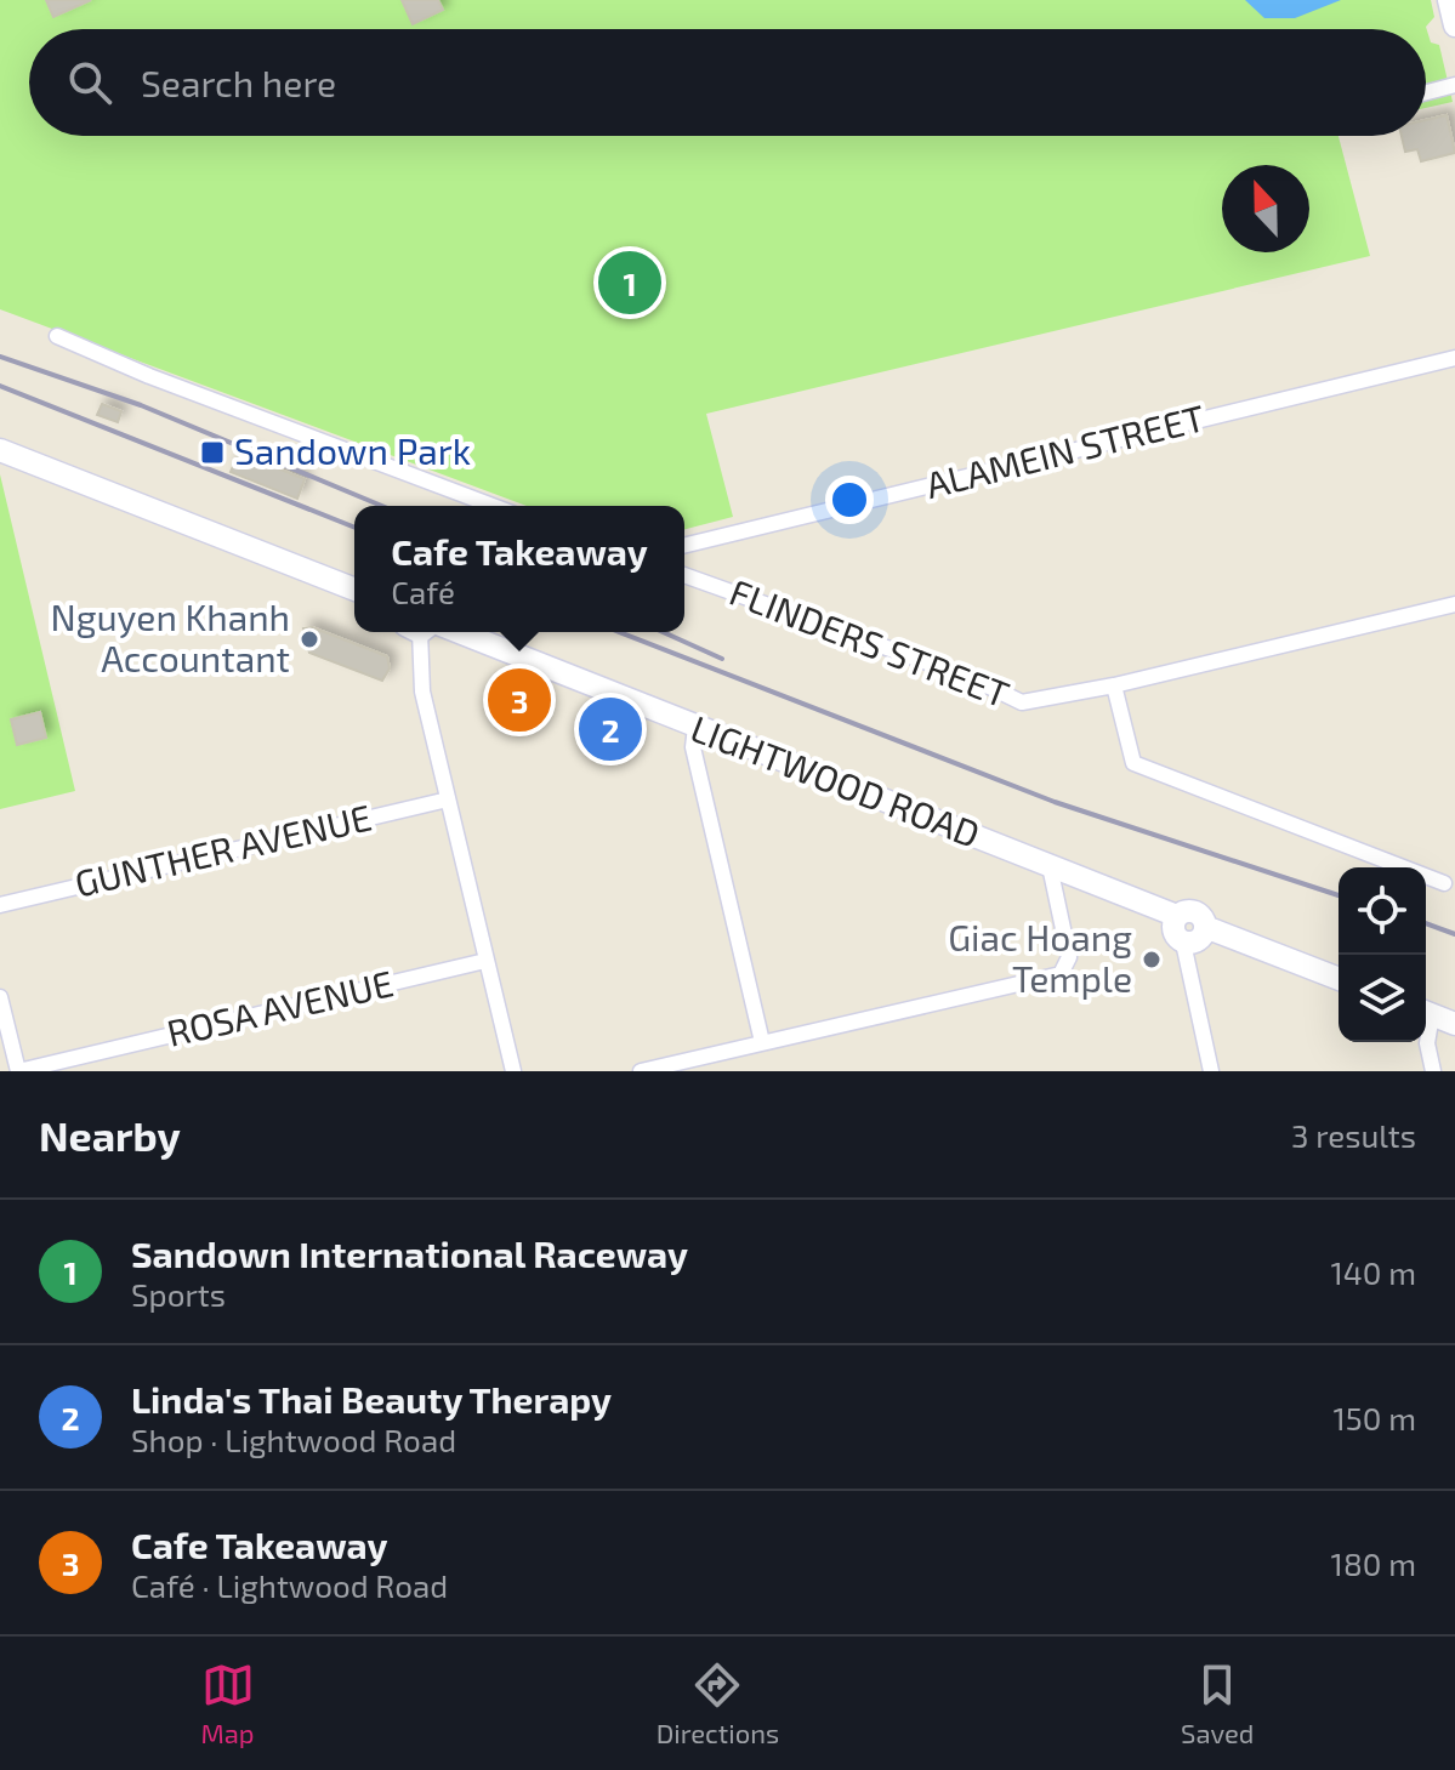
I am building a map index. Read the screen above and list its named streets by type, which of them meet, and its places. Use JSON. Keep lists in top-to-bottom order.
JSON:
{
  "streets": {
    "main road": ["LIGHTWOOD ROAD"],
    "street": [
      "ALAMEIN STREET",
      "FLINDERS STREET",
      "GUNTHER AVENUE",
      "ROSA AVENUE"
    ]
  },
  "places": {
    "transit": ["Sandown Park"],
    "other": ["Nguyen Khanh Accountant", "Giac Hoang Temple"]
  },
  "north": "top",
  "page": {
    "search": "Search here",
    "pins": ["1", "3", "2"],
    "popup": ["Cafe Takeaway", "Café"],
    "heading": ["Nearby", "3 results"],
    "list": [
      {
        "mark": "1",
        "name": "Sandown International Raceway",
        "note": "Sports",
        "value": "140 m"
      },
      {
        "mark": "2",
        "name": "Linda's Thai Beauty Therapy",
        "note": "Shop · Lightwood Road",
        "value": "150 m"
      },
      {
        "mark": "3",
        "name": "Cafe Takeaway",
        "note": "Café · Lightwood Road",
        "value": "180 m"
      }
    ],
    "nav": ["Map", "Directions", "Saved"]
  }
}
